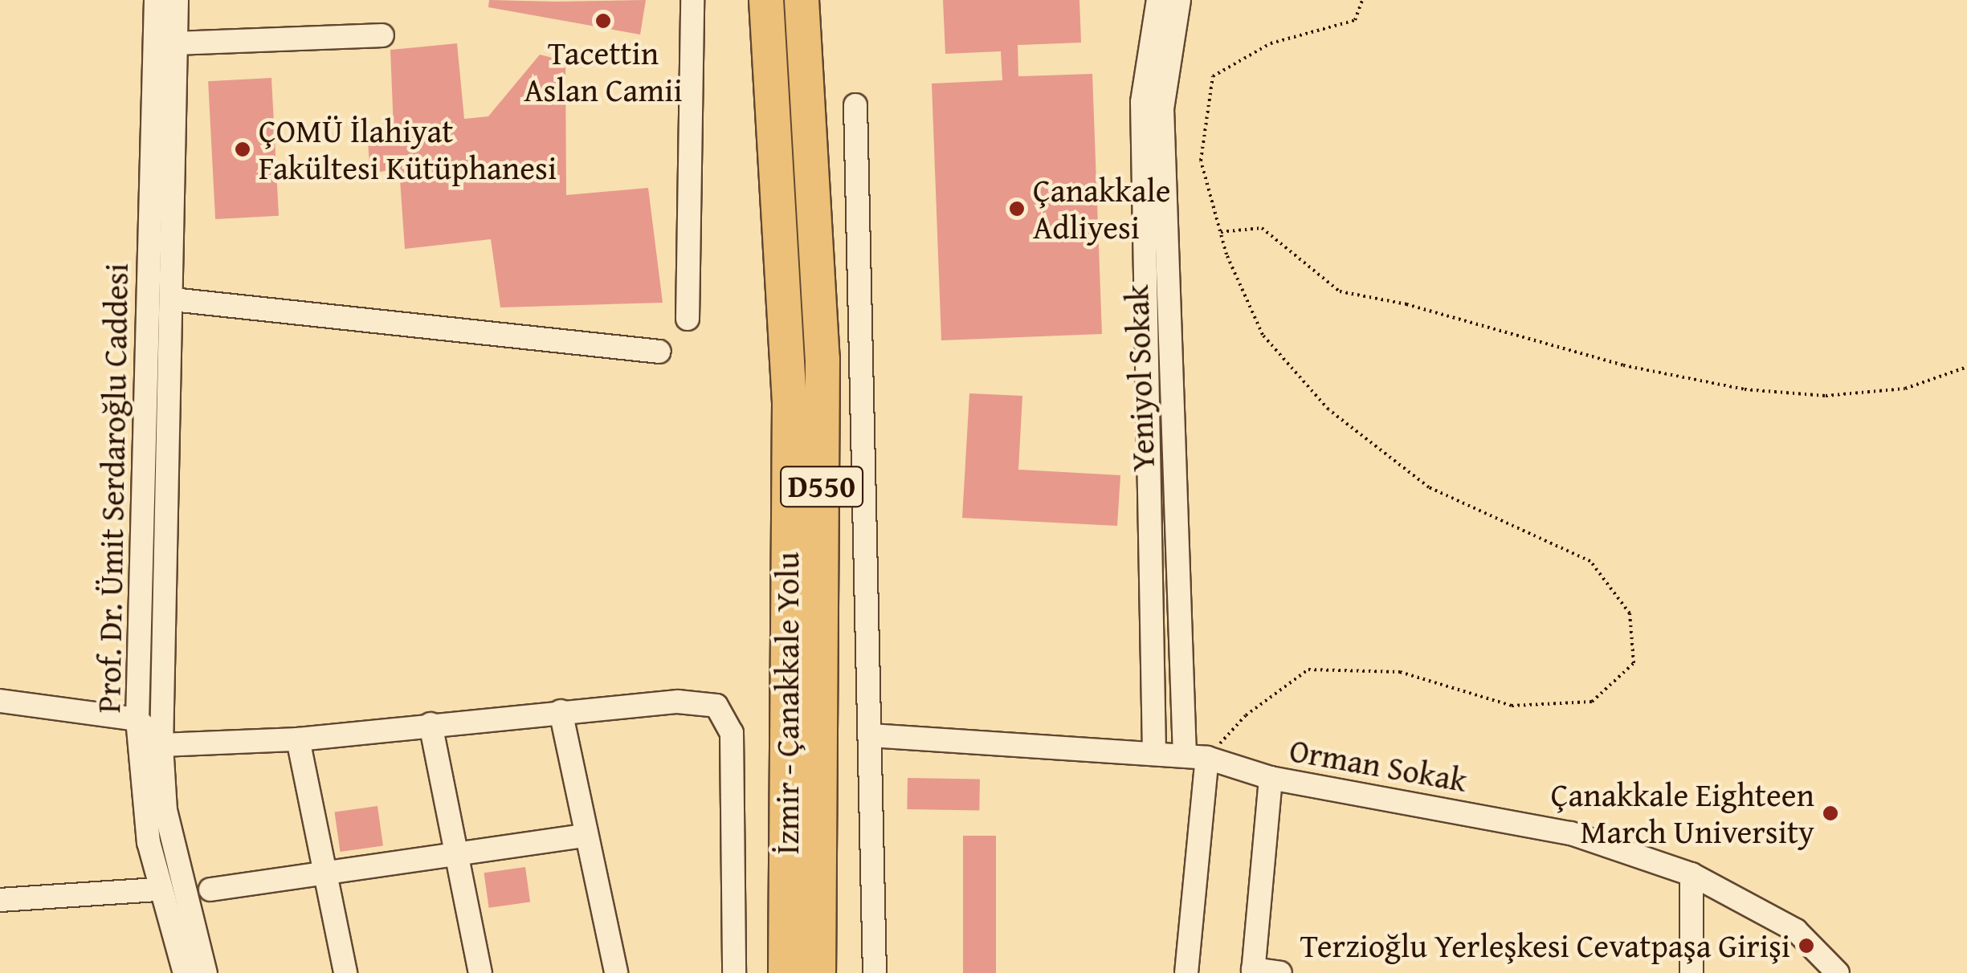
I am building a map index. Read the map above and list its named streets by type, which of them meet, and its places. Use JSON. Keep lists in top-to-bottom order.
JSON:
{
  "streets": {
    "highway": ["D550", "İzmir - Çanakkale Yolu"],
    "street": ["Yeniyol Sokak", "Prof. Dr. Ümit Serdaroğlu Caddesi", "Orman Sokak"]
  },
  "crossings": [
    ["Yeniyol Sokak", "Orman Sokak"]
  ],
  "places": [
    "Tacettin Aslan Camii",
    "ÇOMÜ İlahiyat Fakültesi Kütüphanesi",
    "Çanakkale Adliyesi",
    "Çanakkale Eighteen March University",
    "Terzioğlu Yerleşkesi Cevatpaşa Girişi"
  ]
}
